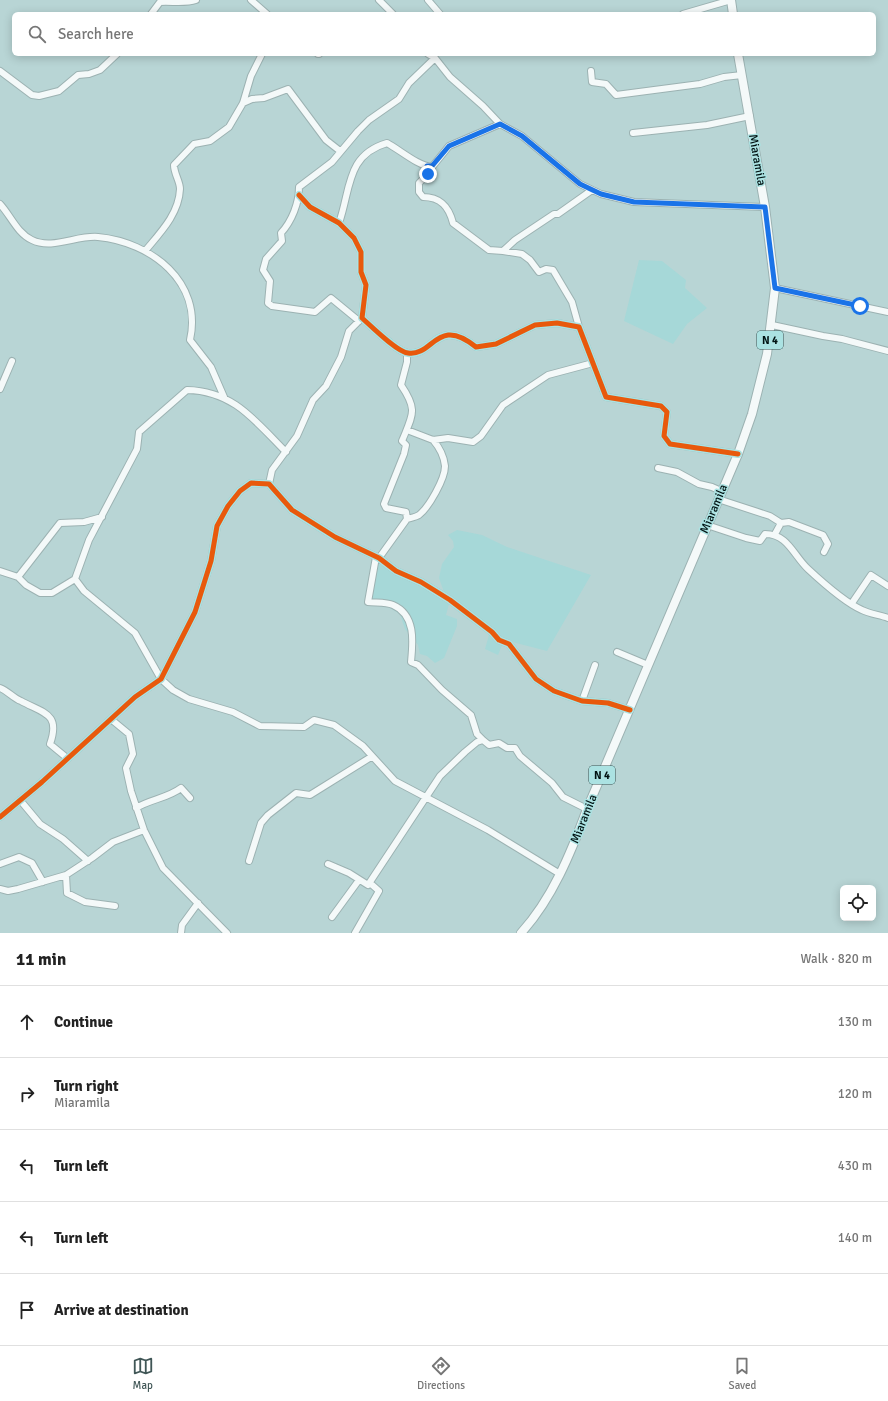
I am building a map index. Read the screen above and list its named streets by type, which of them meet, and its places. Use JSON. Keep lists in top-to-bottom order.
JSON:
{
  "streets": {
    "main road": ["Miaramila", "N 4"]
  },
  "page": {
    "search": "Search here",
    "heading": ["11 min", "Walk · 820 m"],
    "list": [
      ["Continue", "130 m"],
      ["Turn right", "Miaramila", "120 m"],
      ["Turn left", "430 m"],
      ["Turn left", "140 m"],
      "Arrive at destination"
    ],
    "nav": ["Map", "Directions", "Saved"]
  }
}
